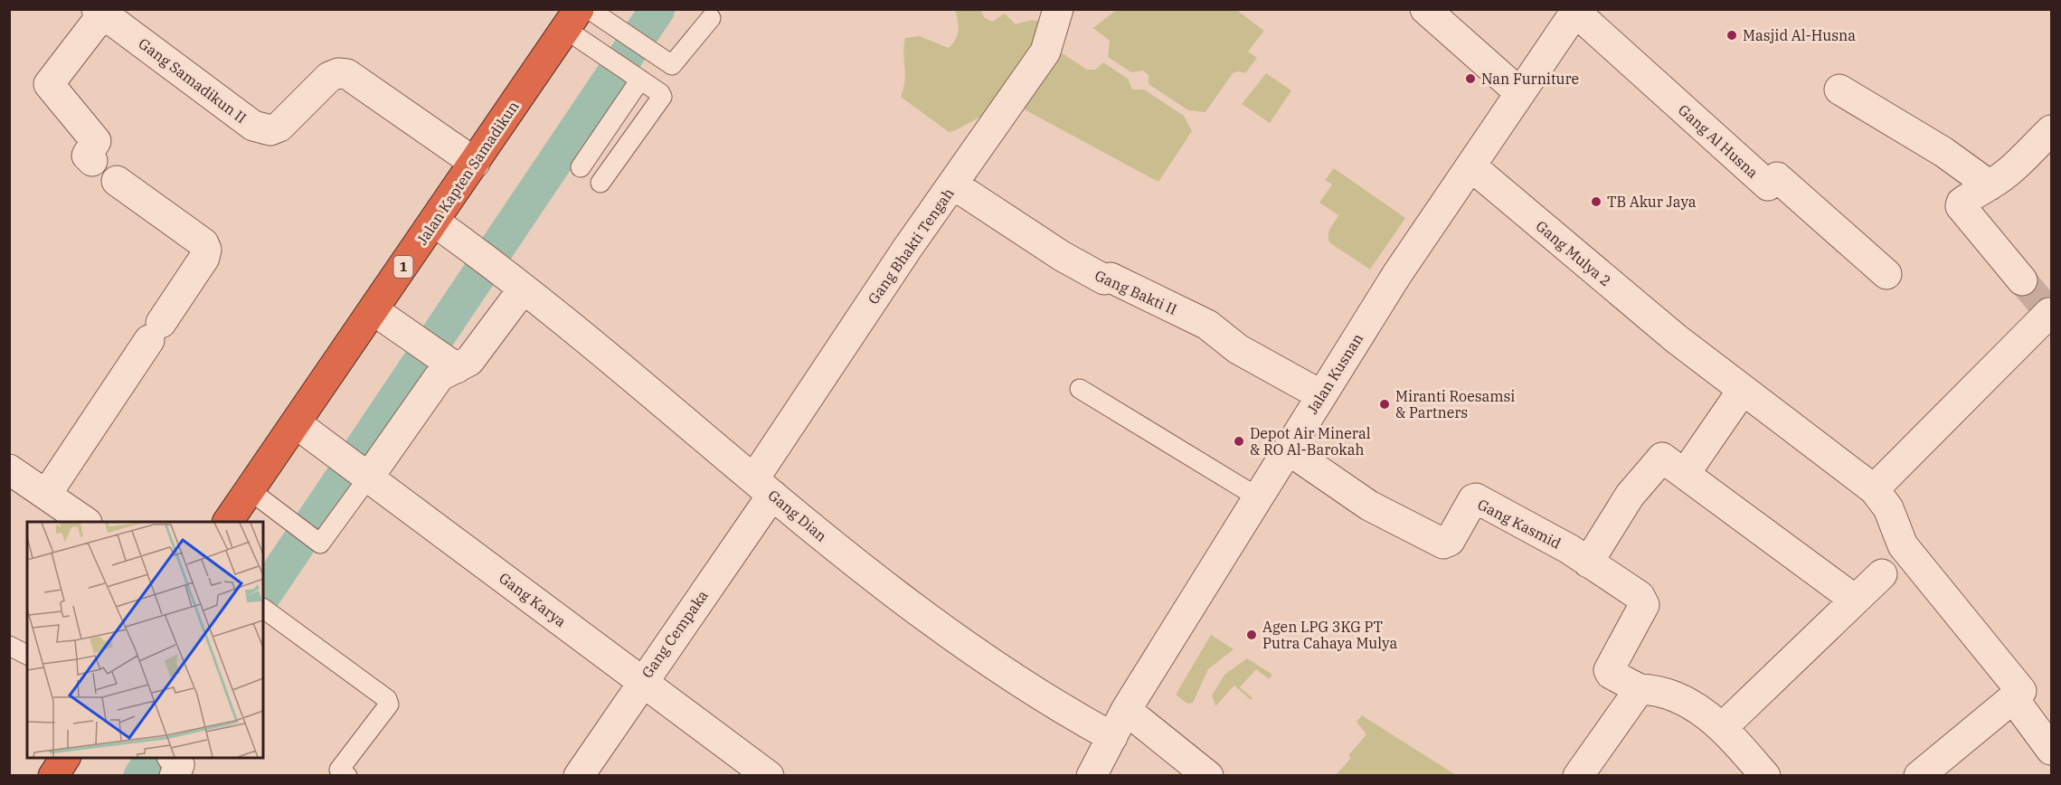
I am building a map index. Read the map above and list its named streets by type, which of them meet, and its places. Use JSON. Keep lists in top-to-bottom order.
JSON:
{
  "streets": {
    "highway": ["Jalan Kapten Samadikun", "1"],
    "street": [
      "Gang Samadikun II",
      "Gang Al Husna",
      "Gang Bhakti Tengah",
      "Gang Mulya 2",
      "Gang Bakti II",
      "Jalan Kusnan",
      "Gang Dian",
      "Gang Kasmid",
      "Gang Karya",
      "Gang Cempaka"
    ]
  },
  "crossings": [
    ["Gang Samadikun II", "Jalan Kapten Samadikun"],
    ["Gang Al Husna", "Jalan Kusnan"],
    ["Jalan Kapten Samadikun", "Gang Dian"],
    ["Jalan Kapten Samadikun", "Gang Karya"],
    ["Gang Bhakti Tengah", "Gang Bakti II"],
    ["Gang Bhakti Tengah", "Gang Dian"],
    ["Gang Bhakti Tengah", "Gang Cempaka"],
    ["Gang Mulya 2", "Jalan Kusnan"],
    ["Gang Bakti II", "Jalan Kusnan"],
    ["Jalan Kusnan", "Gang Dian"],
    ["Jalan Kusnan", "Gang Kasmid"],
    ["Gang Dian", "Gang Cempaka"],
    ["Gang Karya", "Gang Cempaka"]
  ],
  "places": [
    "Masjid Al-Husna",
    "Nan Furniture",
    "TB Akur Jaya",
    "Miranti Roesamsi & Partners",
    "Depot Air Mineral & RO Al-Barokah",
    "Agen LPG 3KG PT Putra Cahaya Mulya"
  ]
}
